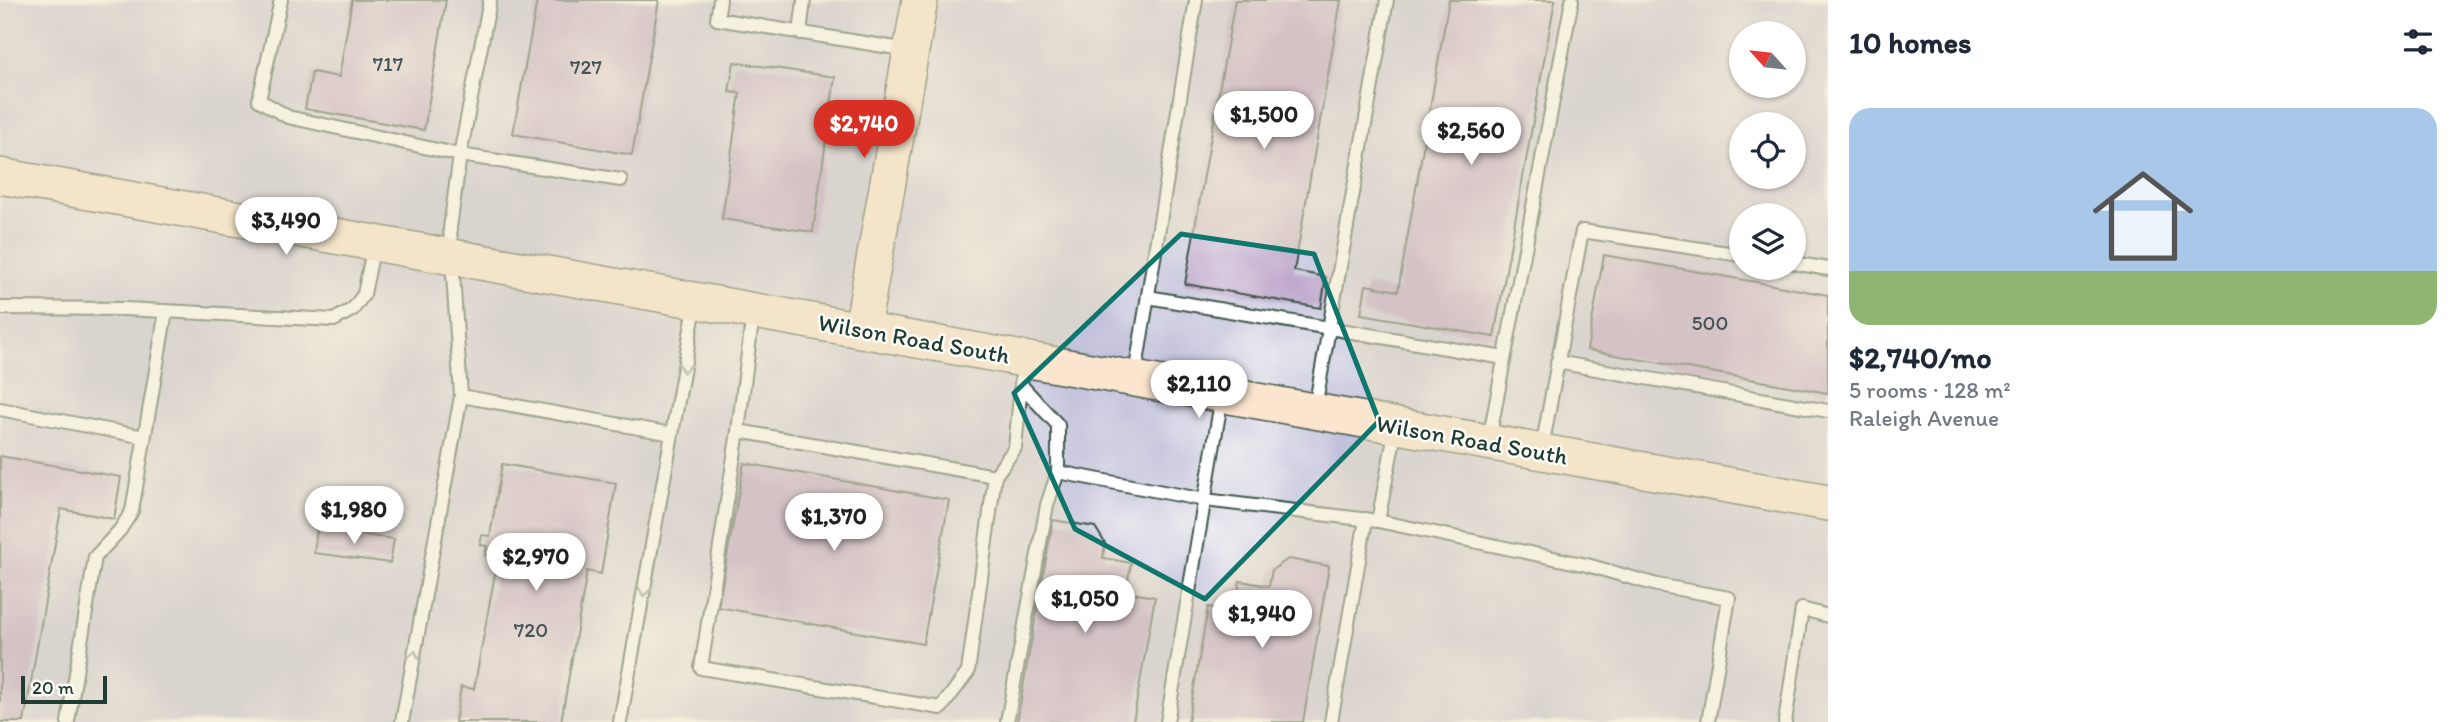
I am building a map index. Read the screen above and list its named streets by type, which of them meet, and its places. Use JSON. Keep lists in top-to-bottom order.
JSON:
{
  "streets": {
    "street": ["Wilson Road South"]
  },
  "house_numbers": [
    "717",
    "727",
    "500",
    "720"
  ],
  "scale_bar": "20 m",
  "north": "top left",
  "page": {
    "heading": "10 homes",
    "list": [
      {
        "name": "$2,740/mo",
        "note": "5 rooms · 128 m² · Raleigh Avenue"
      }
    ],
    "price": [
      "$1,500",
      "$2,740",
      "$2,560",
      "$3,490",
      "$2,110",
      "$1,980",
      "$1,370",
      "$2,970",
      "$1,050",
      "$1,940"
    ],
    "scale": "20 m"
  }
}
